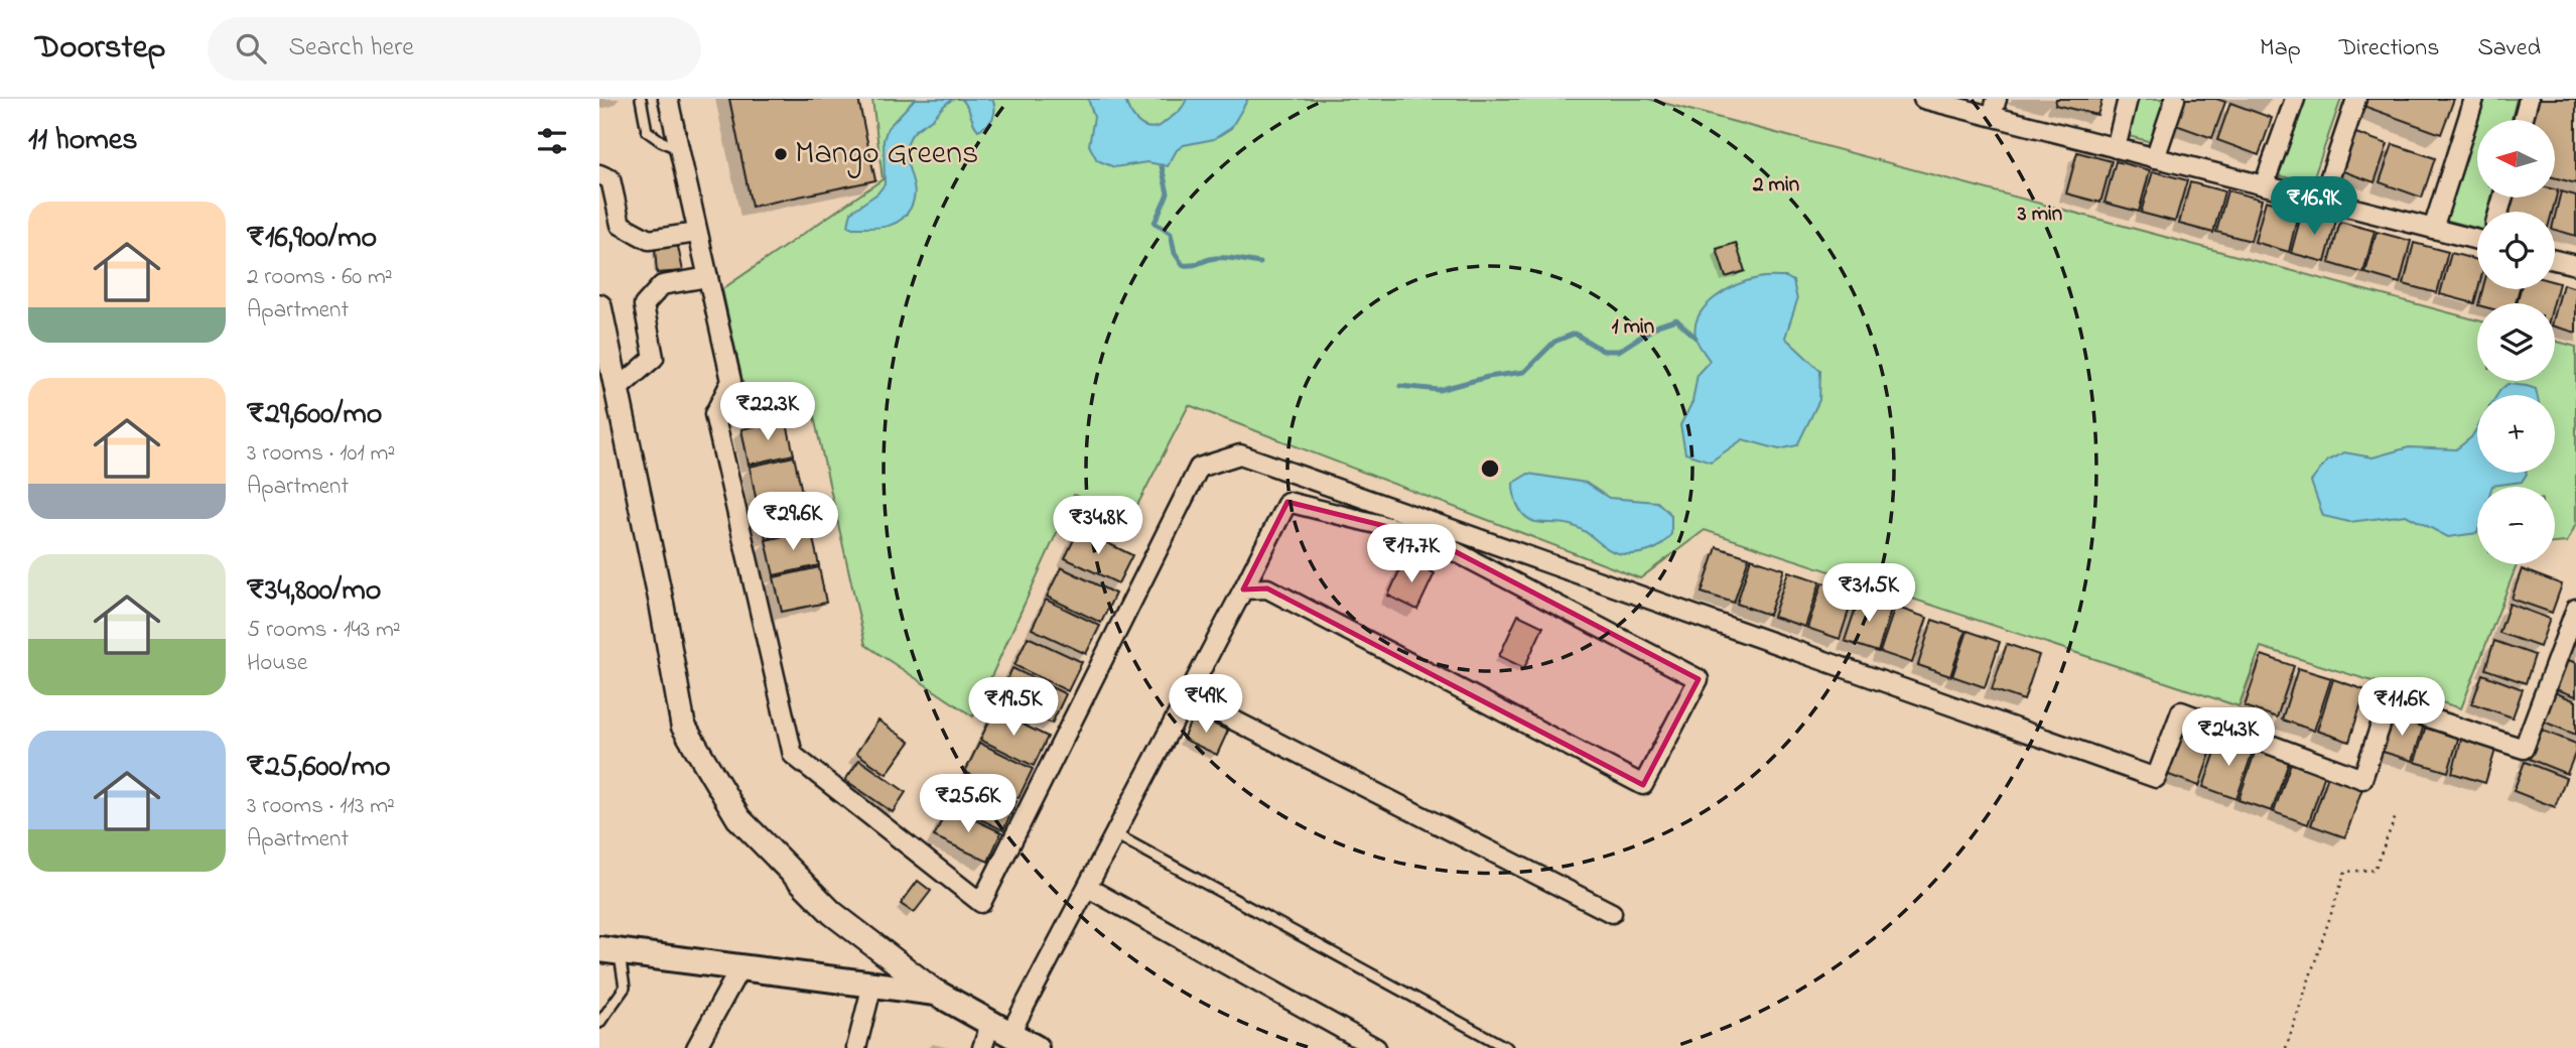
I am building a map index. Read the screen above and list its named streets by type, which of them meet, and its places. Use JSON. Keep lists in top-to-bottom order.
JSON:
{
  "places": ["Mango Greens"],
  "north": "left",
  "page": {
    "header": "Doorstep",
    "search": "Search here",
    "nav": ["Map", "Directions", "Saved"],
    "heading": "11 homes",
    "map_buttons": ["+", "−"],
    "price": [
      "₹16.9K",
      "₹22.3K",
      "₹29.6K",
      "₹34.8K",
      "₹17.7K",
      "₹31.5K",
      "₹49K",
      "₹19.5K",
      "₹11.6K",
      "₹24.3K",
      "₹25.6K"
    ],
    "list": [
      {
        "name": "₹16,900/mo",
        "note": "2 rooms · 60 m² · Apartment"
      },
      {
        "name": "₹29,600/mo",
        "note": "3 rooms · 101 m² · Apartment"
      },
      {
        "name": "₹34,800/mo",
        "note": "5 rooms · 143 m² · House"
      },
      {
        "name": "₹25,600/mo",
        "note": "3 rooms · 113 m² · Apartment"
      }
    ]
  },
  "rings": ["2 min", "3 min", "1 min"]
}
